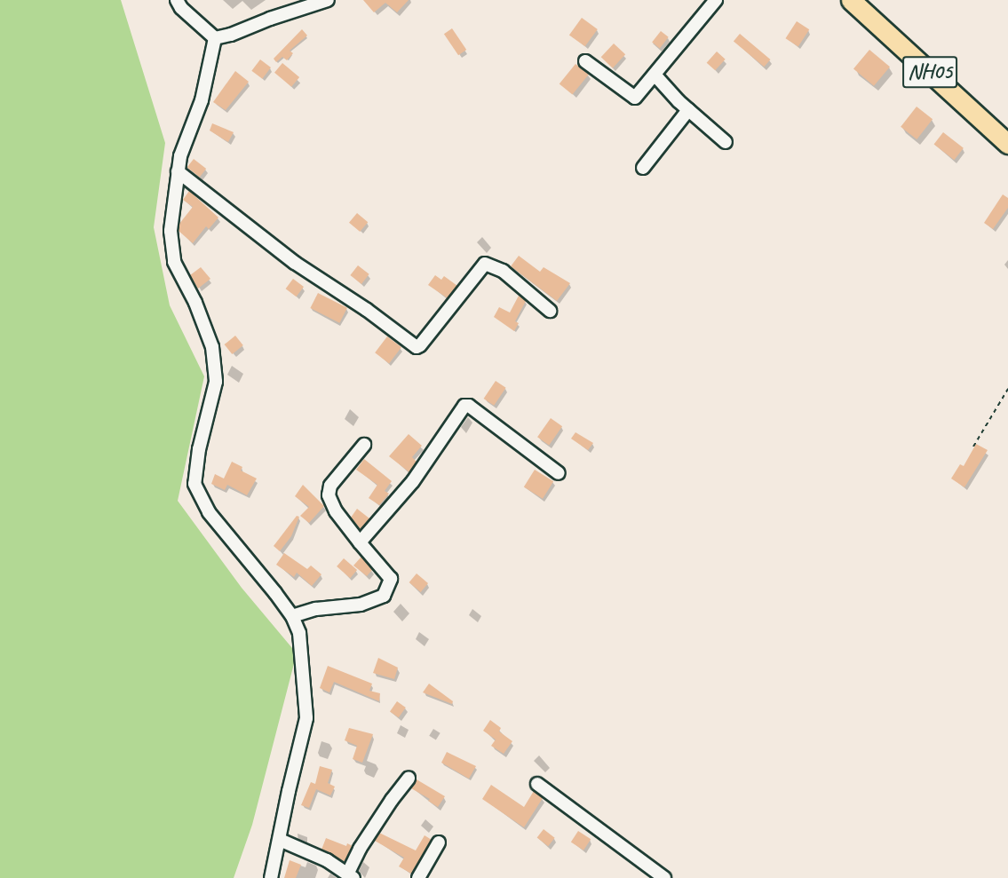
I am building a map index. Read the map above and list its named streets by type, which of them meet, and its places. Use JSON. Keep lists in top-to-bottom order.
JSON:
{
  "streets": {
    "main road": ["NH05"]
  }
}
